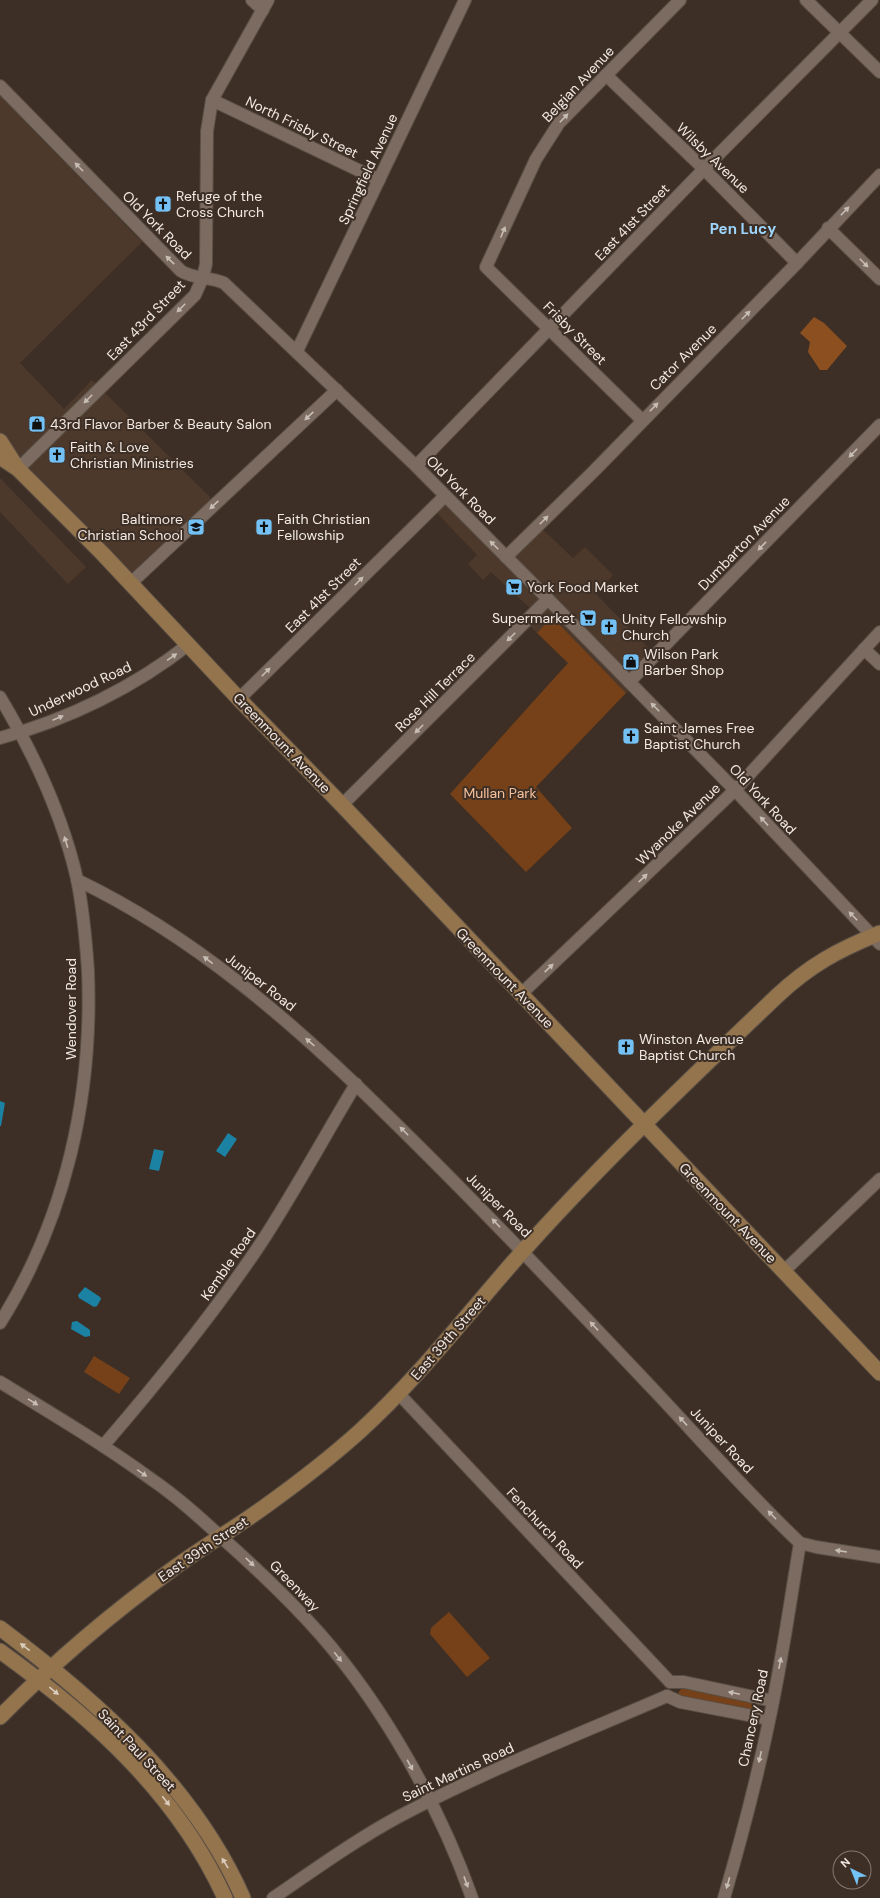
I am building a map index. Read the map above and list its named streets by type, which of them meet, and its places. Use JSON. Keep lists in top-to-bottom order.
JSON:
{
  "streets": {
    "main road": ["Greenmount Avenue", "East 39th Street", "Saint Paul Street"],
    "street": [
      "Belgian Avenue",
      "North Frisby Street",
      "Wilsby Avenue",
      "Springfield Avenue",
      "East 41st Street",
      "Old York Road",
      "East 43rd Street",
      "Frisby Street",
      "Cator Avenue",
      "Dumbarton Avenue",
      "Underwood Road",
      "Rose Hill Terrace",
      "Wyanoke Avenue",
      "Juniper Road",
      "Wendover Road",
      "Kemble Road",
      "Fenchurch Road",
      "Greenway",
      "Chancery Road",
      "Saint Martins Road"
    ]
  },
  "crossings": [
    ["Belgian Avenue", "Wilsby Avenue"],
    ["Belgian Avenue", "Frisby Street"],
    ["North Frisby Street", "Springfield Avenue"],
    ["North Frisby Street", "East 43rd Street"],
    ["Wilsby Avenue", "East 41st Street"],
    ["Wilsby Avenue", "Cator Avenue"],
    ["Springfield Avenue", "Old York Road"],
    ["East 41st Street", "Old York Road"],
    ["East 41st Street", "Frisby Street"],
    ["East 41st Street", "Greenmount Avenue"],
    ["Old York Road", "East 43rd Street"],
    ["Old York Road", "Cator Avenue"],
    ["Old York Road", "Dumbarton Avenue"],
    ["Old York Road", "Rose Hill Terrace"],
    ["Old York Road", "Wyanoke Avenue"],
    ["Old York Road", "East 39th Street"],
    ["East 43rd Street", "Greenmount Avenue"],
    ["Frisby Street", "Cator Avenue"],
    ["Underwood Road", "Greenmount Avenue"],
    ["Underwood Road", "Wendover Road"],
    ["Rose Hill Terrace", "Greenmount Avenue"],
    ["Greenmount Avenue", "Wyanoke Avenue"],
    ["Greenmount Avenue", "East 39th Street"],
    ["Juniper Road", "Wendover Road"],
    ["Juniper Road", "Kemble Road"],
    ["Juniper Road", "East 39th Street"],
    ["Juniper Road", "Chancery Road"],
    ["Kemble Road", "Greenway"],
    ["East 39th Street", "Fenchurch Road"],
    ["East 39th Street", "Greenway"],
    ["East 39th Street", "Saint Paul Street"],
    ["Greenway", "Saint Martins Road"]
  ],
  "one_way": [
    "Belgian Avenue",
    "Old York Road",
    "East 43rd Street",
    "Cator Avenue",
    "Dumbarton Avenue",
    "Underwood Road",
    "Rose Hill Terrace",
    "Wyanoke Avenue",
    "Juniper Road",
    "Greenway"
  ],
  "districts": ["Pen Lucy"],
  "parks": ["Mullan Park"],
  "places": {
    "church": [
      "Refuge of the Cross Church",
      "Faith & Love Christian Ministries",
      "Faith Christian Fellowship",
      "Unity Fellowship Church",
      "Saint James Free Baptist Church",
      "Winston Avenue Baptist Church"
    ],
    "shop": ["43rd Flavor Barber & Beauty Salon", "Wilson Park Barber Shop"],
    "school or university": ["Baltimore Christian School"],
    "supermarket": ["York Food Market", "Supermarket"]
  },
  "north": "top left"
}
